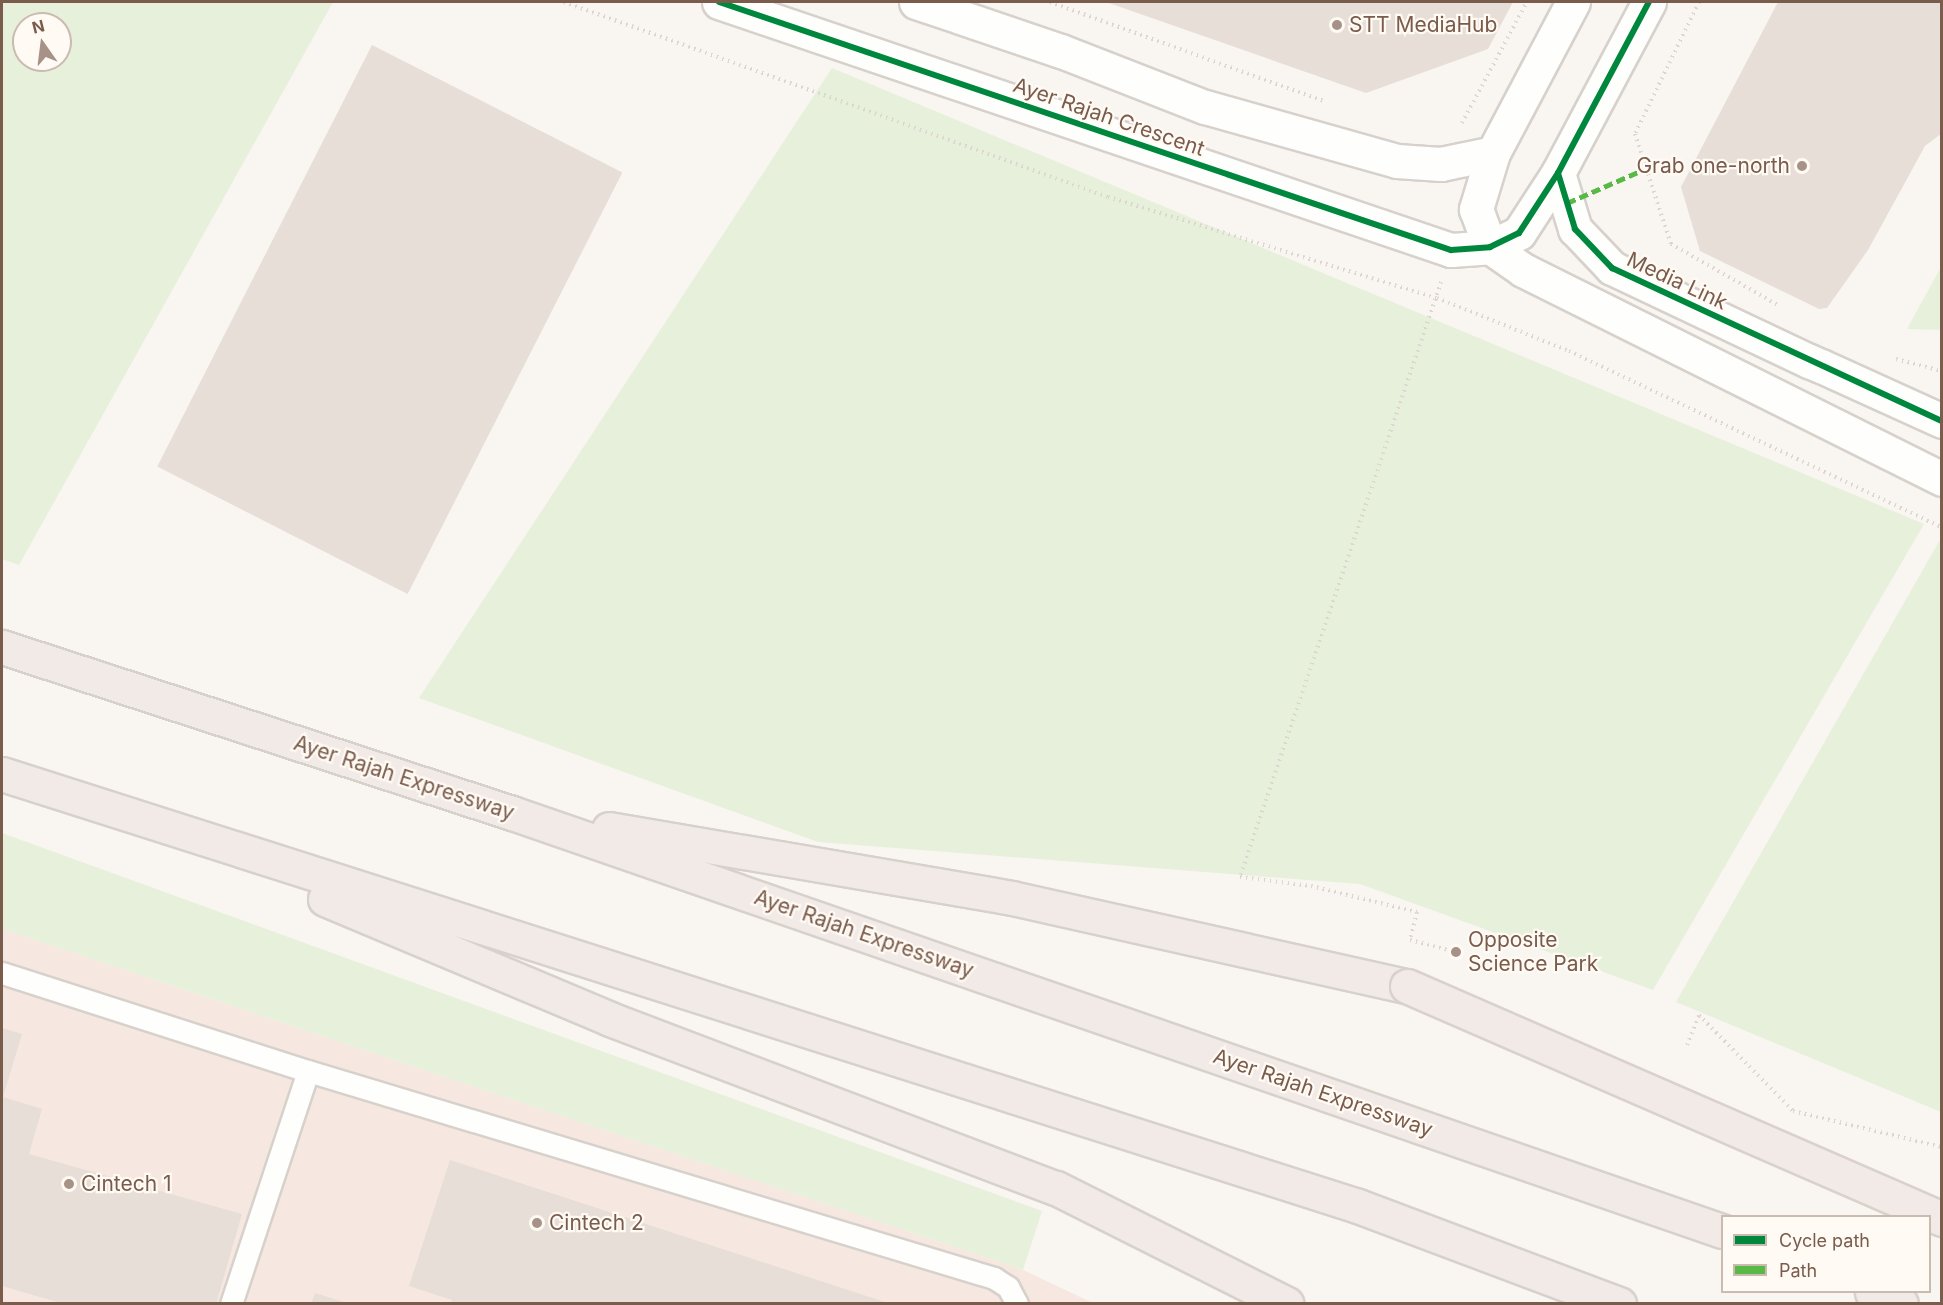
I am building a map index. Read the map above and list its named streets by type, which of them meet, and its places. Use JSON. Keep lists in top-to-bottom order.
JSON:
{
  "streets": {
    "highway": ["Ayer Rajah Expressway"],
    "street": ["Ayer Rajah Crescent", "Media Link"]
  },
  "places": [
    "STT MediaHub",
    "Grab one-north",
    "Opposite Science Park",
    "Cintech 1",
    "Cintech 2"
  ],
  "legend": ["Cycle path", "Path"],
  "north": "top"
}
